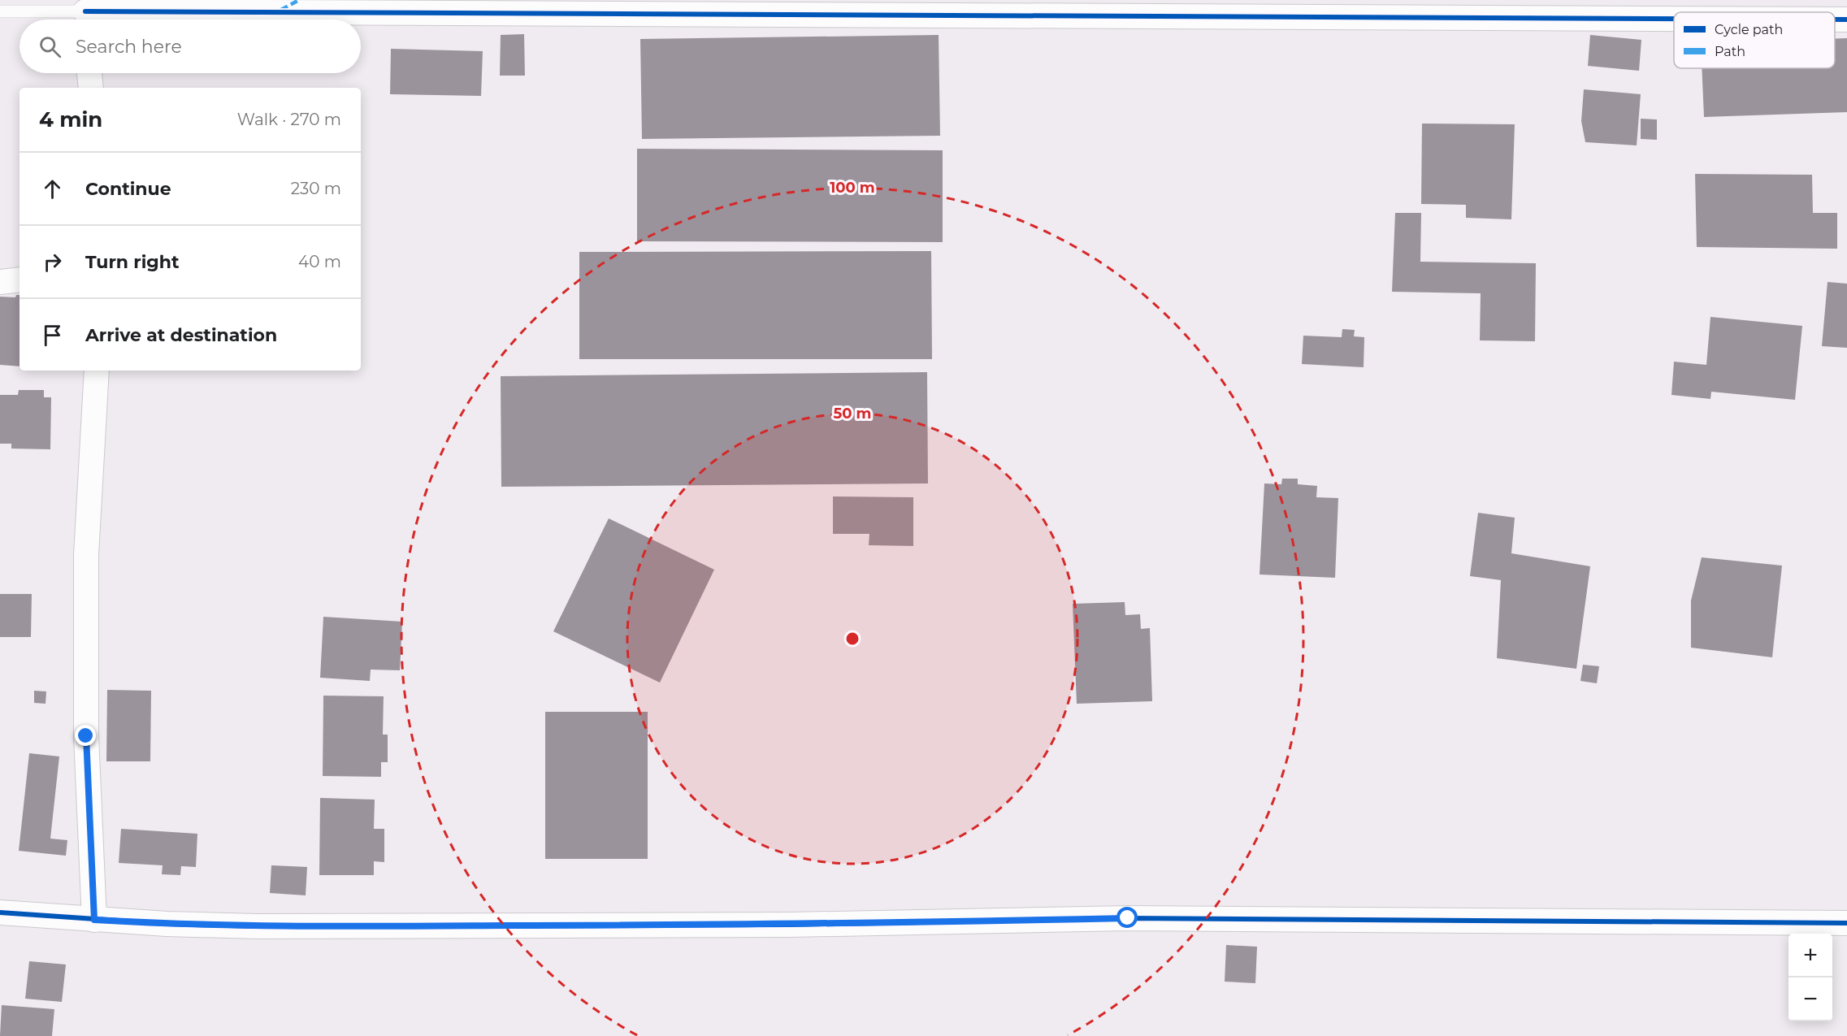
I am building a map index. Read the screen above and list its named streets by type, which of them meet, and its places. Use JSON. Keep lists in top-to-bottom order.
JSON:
{
  "legend": ["Cycle path", "Path"],
  "page": {
    "search": "Search here",
    "heading": ["4 min", "Walk · 270 m"],
    "list": [
      ["Continue", "230 m"],
      ["Turn right", "40 m"],
      "Arrive at destination"
    ],
    "map_buttons": ["+", "−"]
  },
  "rings": ["100 m", "50 m"]
}
